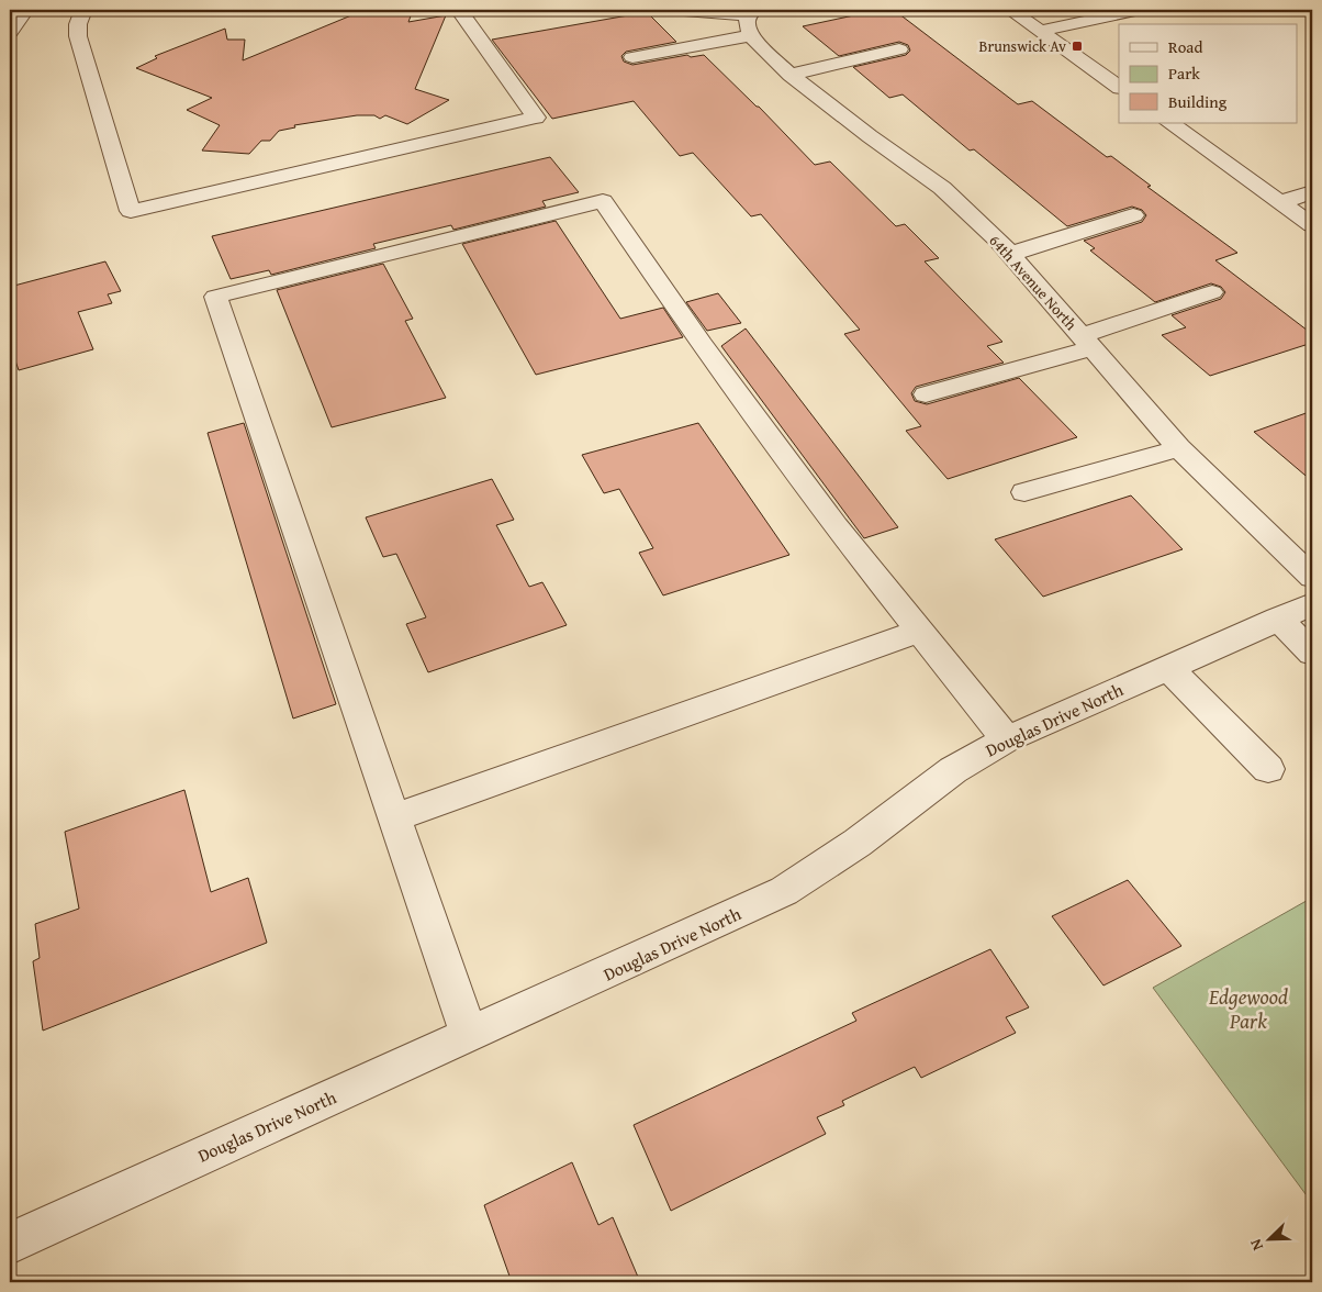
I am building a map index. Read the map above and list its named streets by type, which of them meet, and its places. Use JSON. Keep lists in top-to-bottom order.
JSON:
{
  "streets": {
    "street": ["64th Avenue North", "Douglas Drive North"]
  },
  "parks": ["Edgewood Park"],
  "places": {
    "transit": ["Brunswick Av"]
  },
  "legend": ["Road", "Park", "Building"],
  "north": "bottom left"
}
